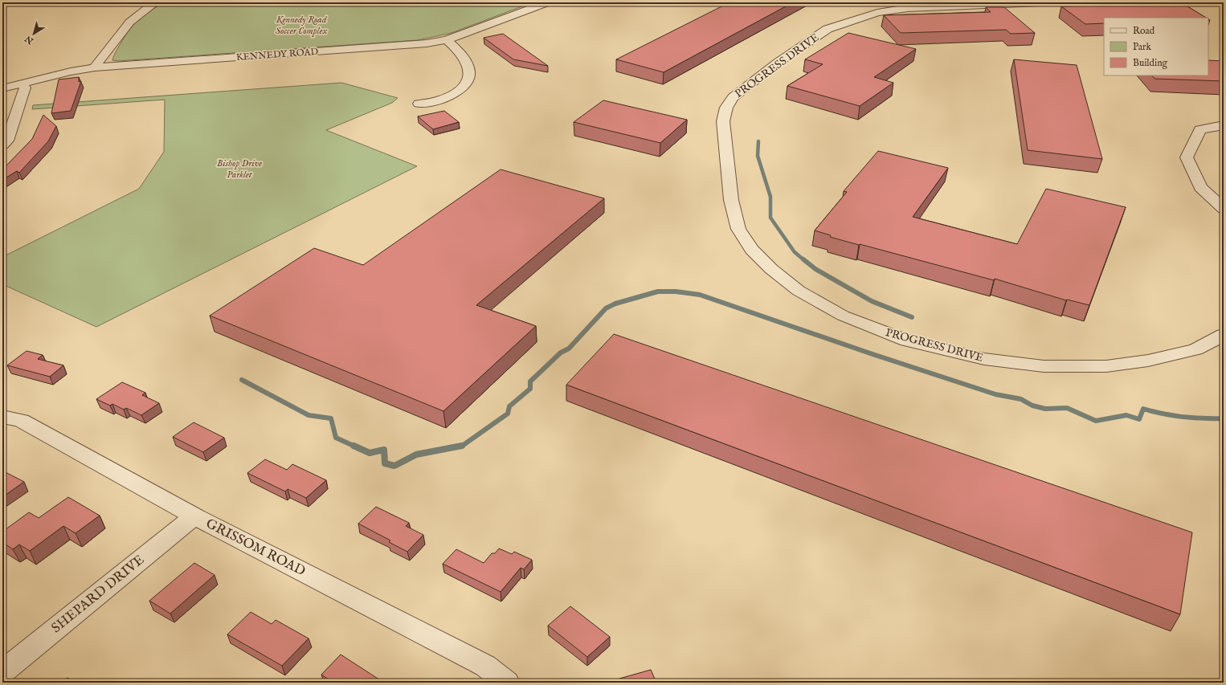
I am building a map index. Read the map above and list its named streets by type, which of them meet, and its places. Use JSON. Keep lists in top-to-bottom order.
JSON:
{
  "streets": {
    "street": [
      "KENNEDY ROAD",
      "PROGRESS DRIVE",
      "GRISSOM ROAD",
      "SHEPARD DRIVE"
    ]
  },
  "crossings": [
    ["GRISSOM ROAD", "SHEPARD DRIVE"]
  ],
  "parks": ["Kennedy Road Soccer Complex", "Bishop Drive Parklet"],
  "legend": ["Road", "Park", "Building"],
  "north": "bottom left"
}
